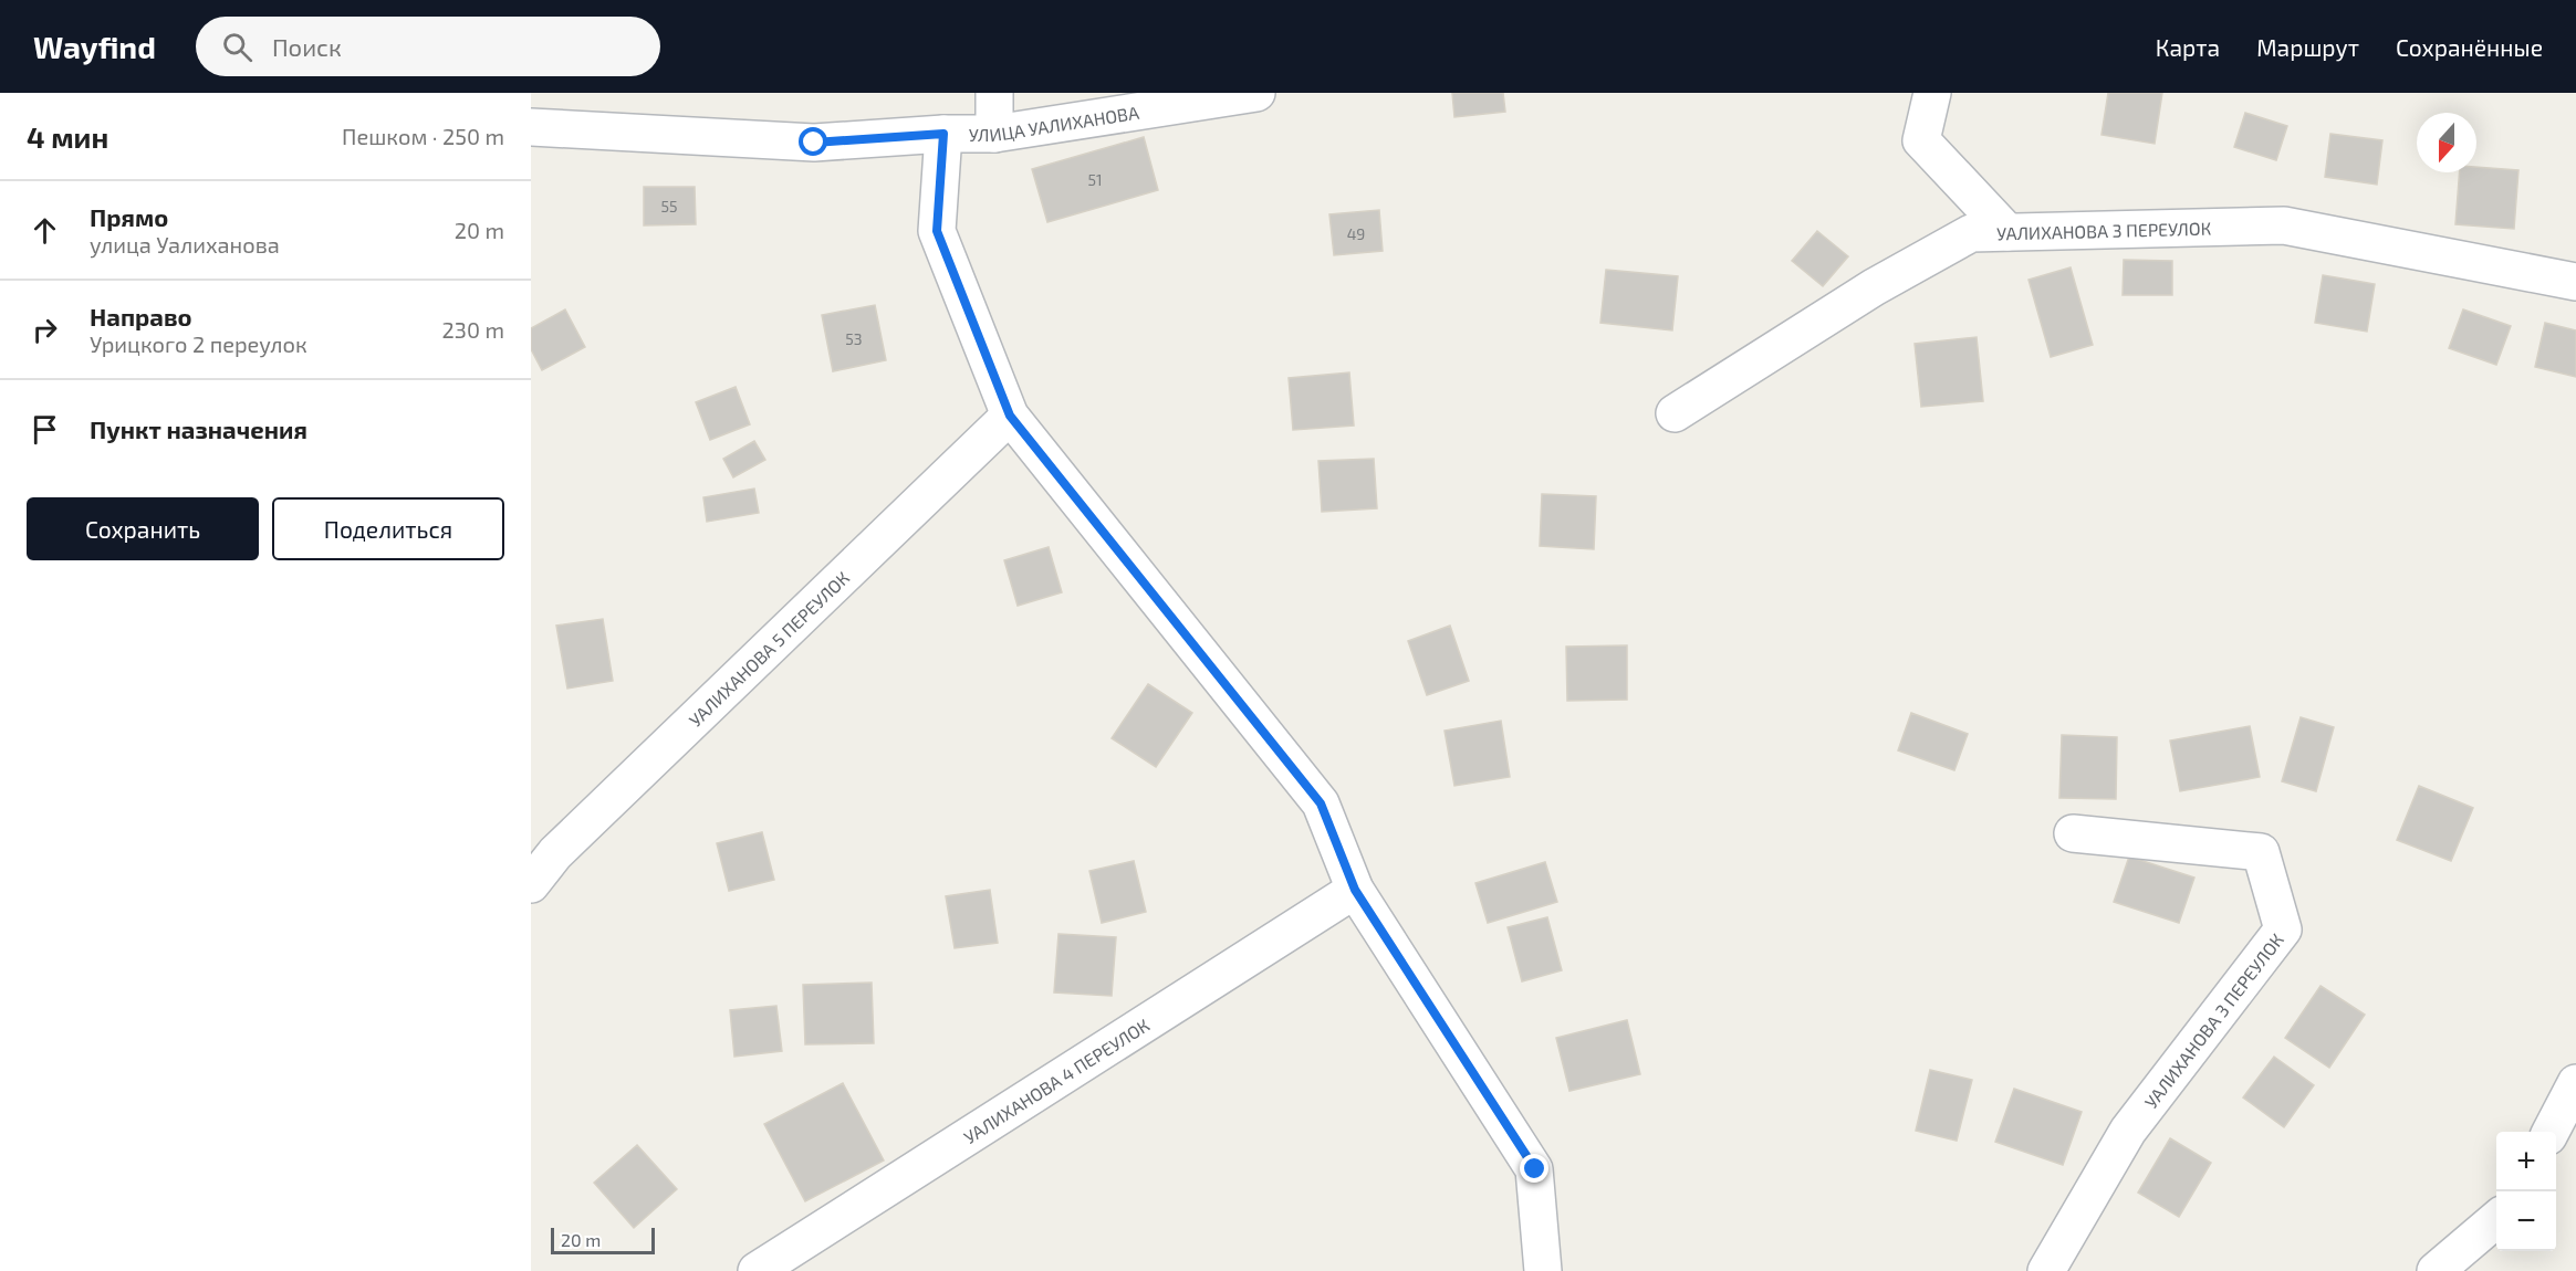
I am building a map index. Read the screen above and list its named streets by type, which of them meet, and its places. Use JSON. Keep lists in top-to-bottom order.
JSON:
{
  "streets": {
    "street": [
      "УЛИЦА УАЛИХАНОВА",
      "УАЛИХАНОВА 3 ПЕРЕУЛОК",
      "УАЛИХАНОВА 5 ПЕРЕУЛОК",
      "УАЛИХАНОВА 4 ПЕРЕУЛОК"
    ]
  },
  "house_numbers": [
    "51",
    "55",
    "49",
    "53"
  ],
  "scale_bar": "20 m",
  "north": "bottom",
  "page": {
    "header": "Wayfind",
    "search": "Поиск",
    "nav": ["Карта", "Маршрут", "Сохранённые"],
    "heading": ["4 мин", "Пешком · 250 m"],
    "list": [
      ["Прямо", "улица Уалиханова", "20 m"],
      ["Направо", "Урицкого 2 переулок", "230 m"],
      "Пункт назначения"
    ],
    "buttons": ["Сохранить", "Поделиться"],
    "map_buttons": ["+", "−"],
    "scale": "20 m"
  }
}
